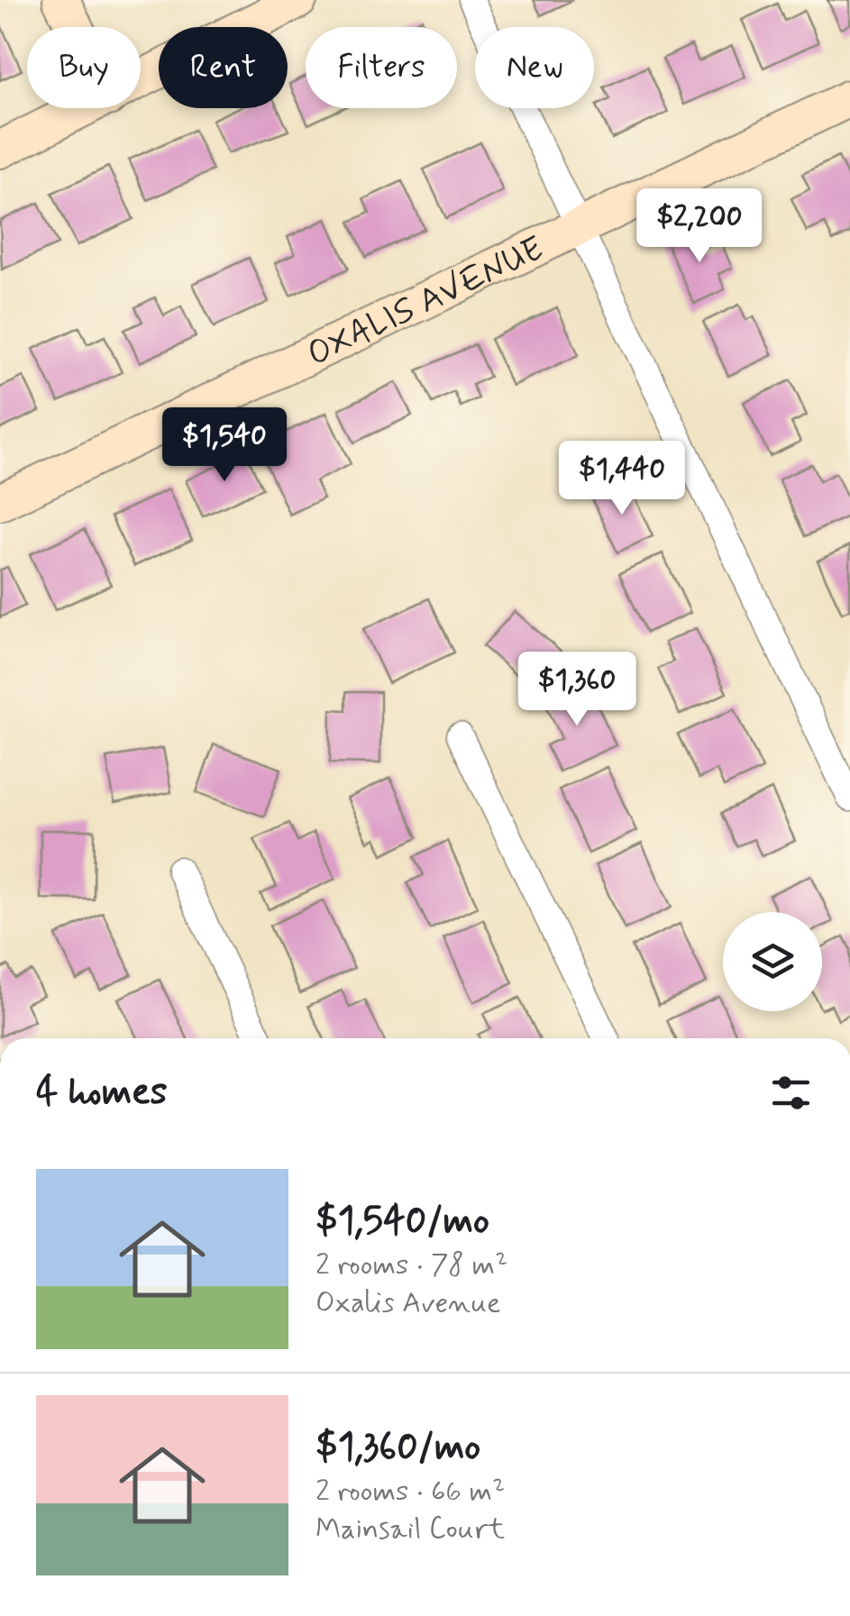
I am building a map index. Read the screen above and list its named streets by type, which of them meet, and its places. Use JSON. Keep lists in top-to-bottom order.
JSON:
{
  "streets": {
    "street": ["OXALIS AVENUE"]
  },
  "page": {
    "chip": [
      "Buy",
      "Rent",
      "Filters",
      "New"
    ],
    "price": [
      "$2,200",
      "$1,540",
      "$1,440",
      "$1,360"
    ],
    "heading": "4 homes",
    "list": [
      {
        "name": "$1,540/mo",
        "note": "2 rooms · 78 m² · Oxalis Avenue"
      },
      {
        "name": "$1,360/mo",
        "note": "2 rooms · 66 m² · Mainsail Court"
      }
    ]
  }
}
